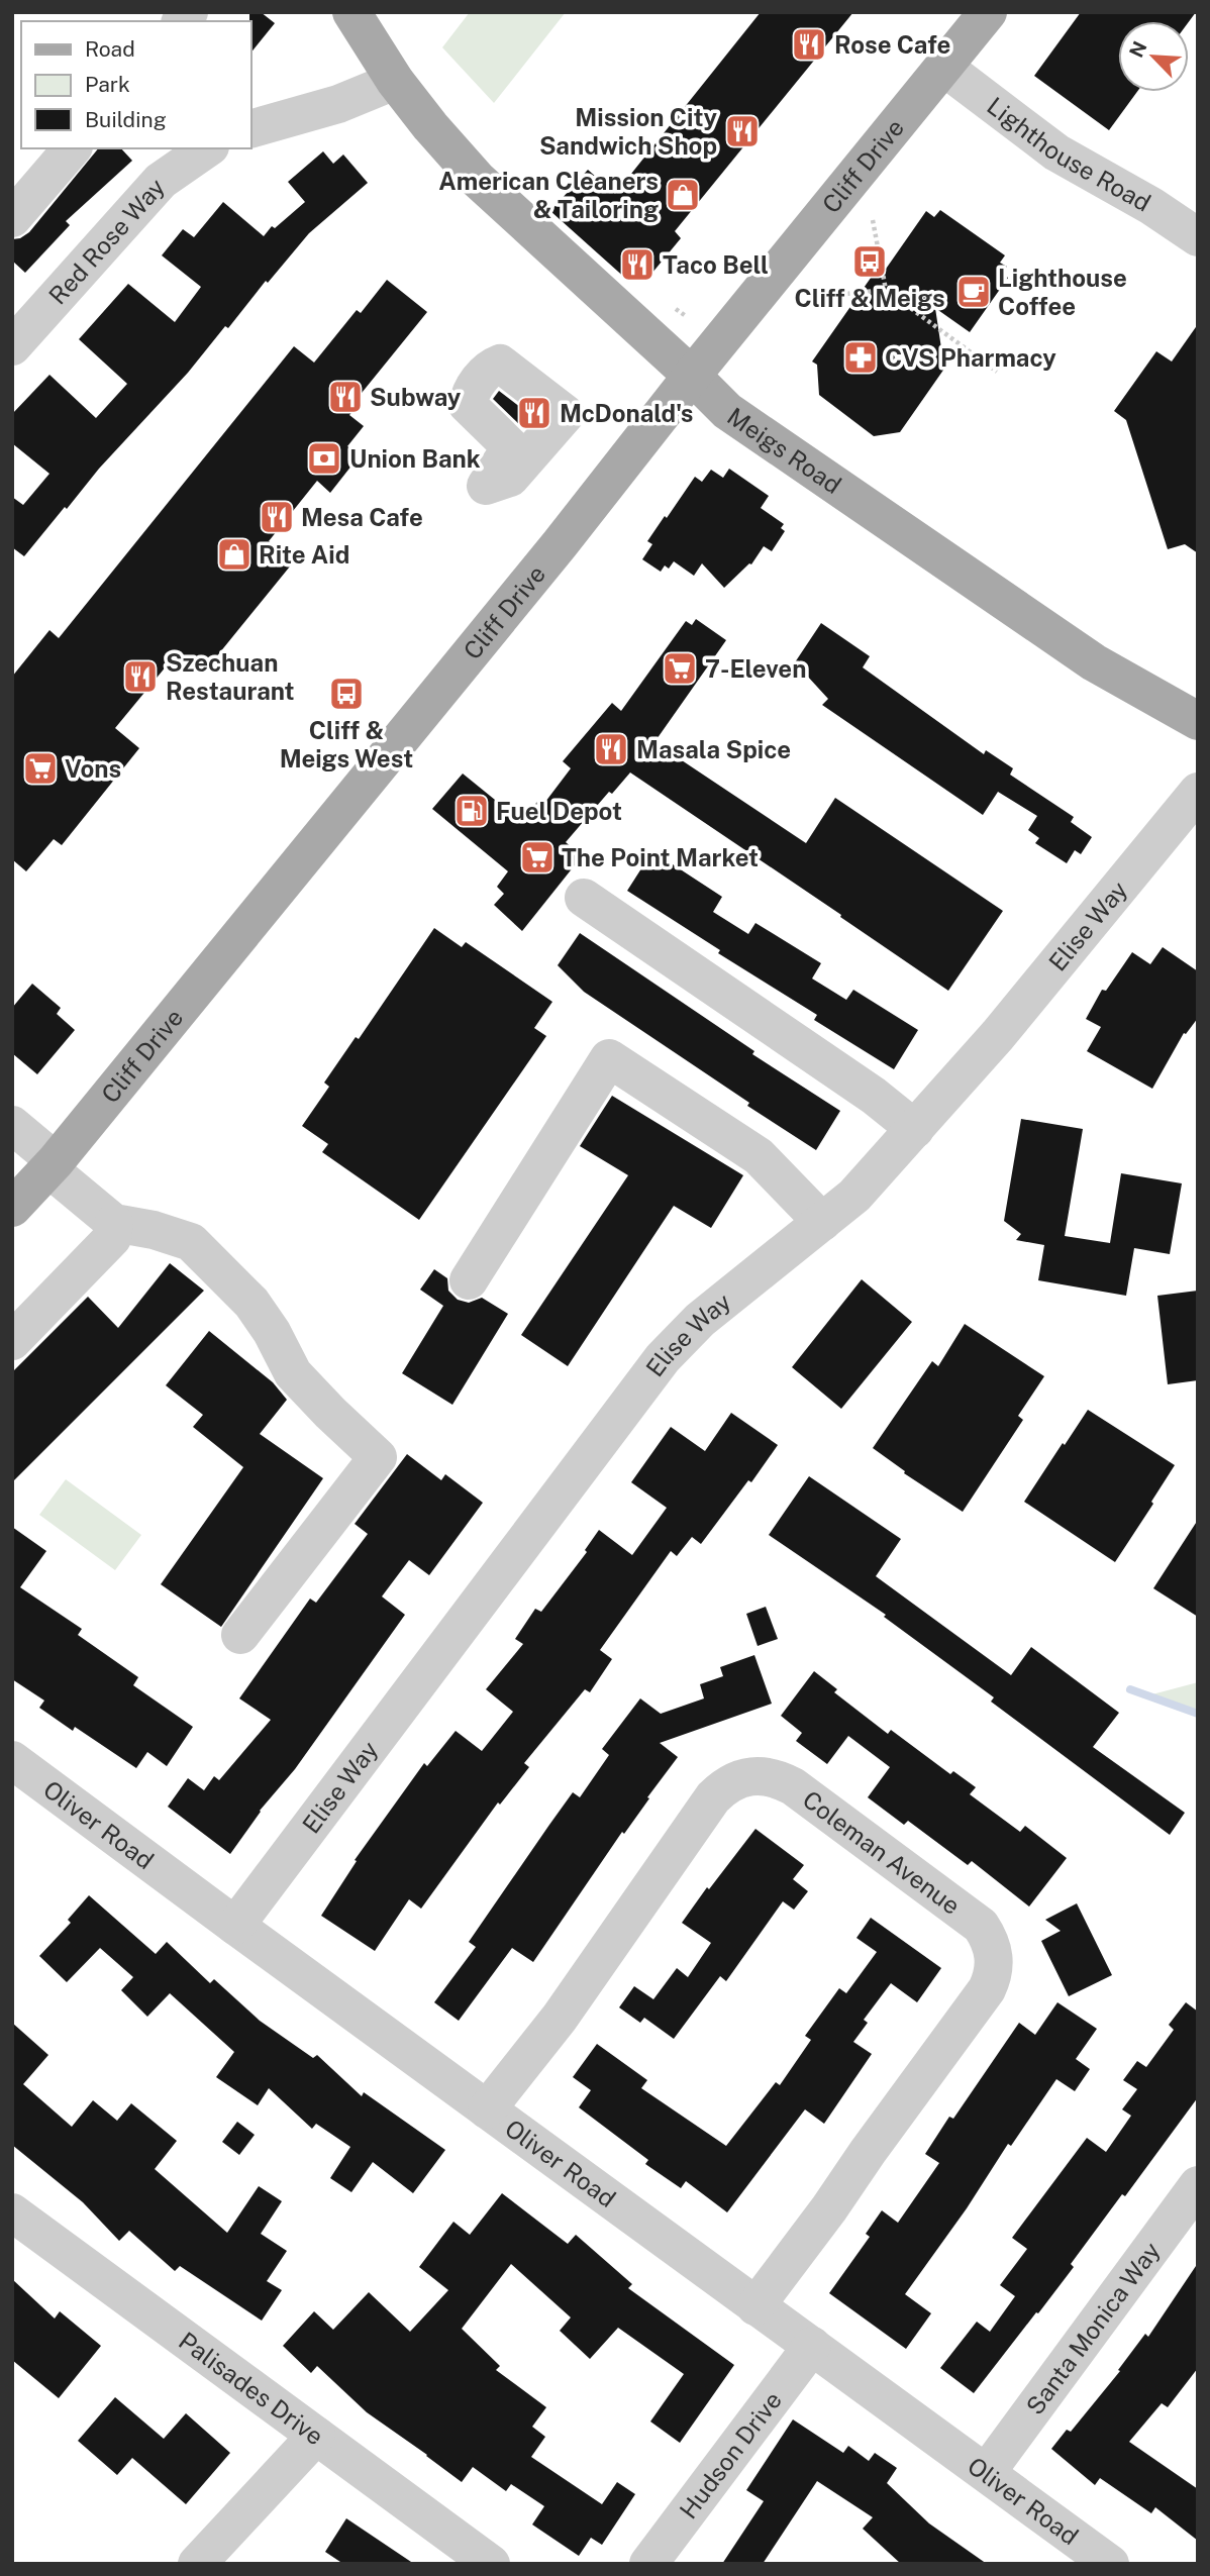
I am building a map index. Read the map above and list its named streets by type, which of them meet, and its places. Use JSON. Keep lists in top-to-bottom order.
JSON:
{
  "streets": {
    "main road": ["Cliff Drive", "Meigs Road"],
    "street": [
      "Lighthouse Road",
      "Red Rose Way",
      "Elise Way",
      "Oliver Road",
      "Coleman Avenue",
      "Santa Monica Way",
      "Palisades Drive",
      "Hudson Drive"
    ]
  },
  "crossings": [
    ["Lighthouse Road", "Cliff Drive"],
    ["Cliff Drive", "Meigs Road"],
    ["Elise Way", "Oliver Road"],
    ["Oliver Road", "Coleman Avenue"],
    ["Oliver Road", "Santa Monica Way"],
    ["Oliver Road", "Hudson Drive"]
  ],
  "places": {
    "restaurant": [
      "Rose Cafe",
      "Mission City Sandwich Shop",
      "Taco Bell",
      "Subway",
      "McDonald's",
      "Mesa Cafe",
      "Szechuan Restaurant",
      "Masala Spice"
    ],
    "shop": ["American Cleaners & Tailoring", "Rite Aid"],
    "bus stop": ["Cliff & Meigs", "Cliff & Meigs West"],
    "cafe": ["Lighthouse Coffee"],
    "pharmacy": ["CVS Pharmacy"],
    "bank": ["Union Bank"],
    "supermarket": ["7-Eleven", "Vons", "The Point Market"],
    "fuel station": ["Fuel Depot"]
  },
  "legend": ["Road", "Park", "Building"],
  "north": "top left"
}
